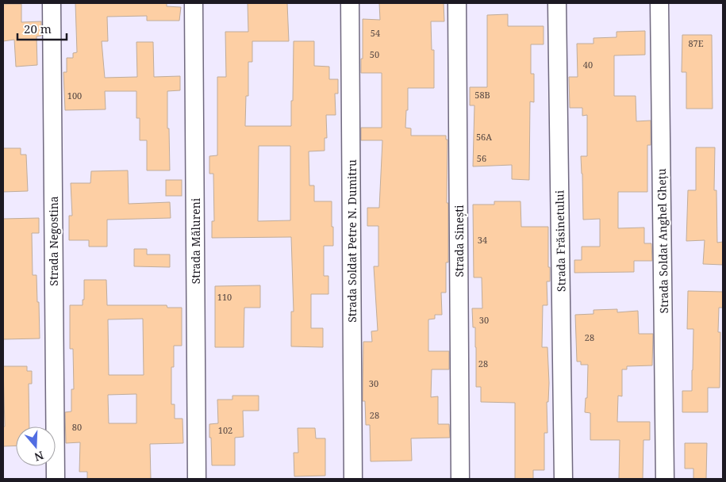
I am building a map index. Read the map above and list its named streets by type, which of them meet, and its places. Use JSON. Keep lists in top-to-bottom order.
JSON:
{
  "streets": {
    "street": [
      "Strada Negostina",
      "Strada Mălureni",
      "Strada Soldat Petre N. Dumitru",
      "Strada Sinești",
      "Strada Frăsinetului",
      "Strada Soldat Anghel Ghețu"
    ]
  },
  "house_numbers": [
    "54",
    "87E",
    "50",
    "40",
    "58B",
    "100",
    "56A",
    "56",
    "34",
    "110",
    "30",
    "28",
    "28",
    "30",
    "28",
    "80",
    "102"
  ],
  "scale_bar": "20 m",
  "north": "bottom"
}
